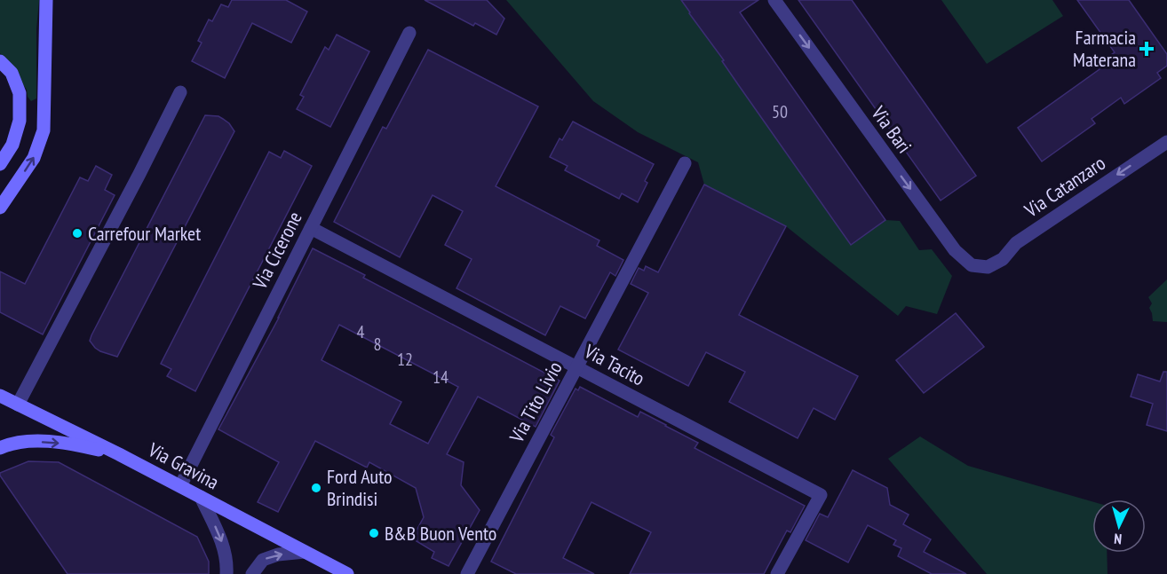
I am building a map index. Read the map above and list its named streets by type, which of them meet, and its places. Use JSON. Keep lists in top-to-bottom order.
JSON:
{
  "streets": {
    "main road": ["Via Gravina"],
    "street": [
      "Via Bari",
      "Via Catanzaro",
      "Via Cicerone",
      "Via Tacito",
      "Via Tito Livio"
    ]
  },
  "crossings": [
    ["Via Bari", "Via Catanzaro"],
    ["Via Cicerone", "Via Tacito"],
    ["Via Cicerone", "Via Gravina"],
    ["Via Tacito", "Via Tito Livio"]
  ],
  "one_way": ["Via Bari", "Via Catanzaro"],
  "places": {
    "health": ["Farmacia Materana"],
    "other": ["Carrefour Market", "Ford Auto Brindisi", "B&B Buon Vento"]
  },
  "house_numbers": [
    "50",
    "4",
    "8",
    "12",
    "14"
  ],
  "north": "bottom"
}
